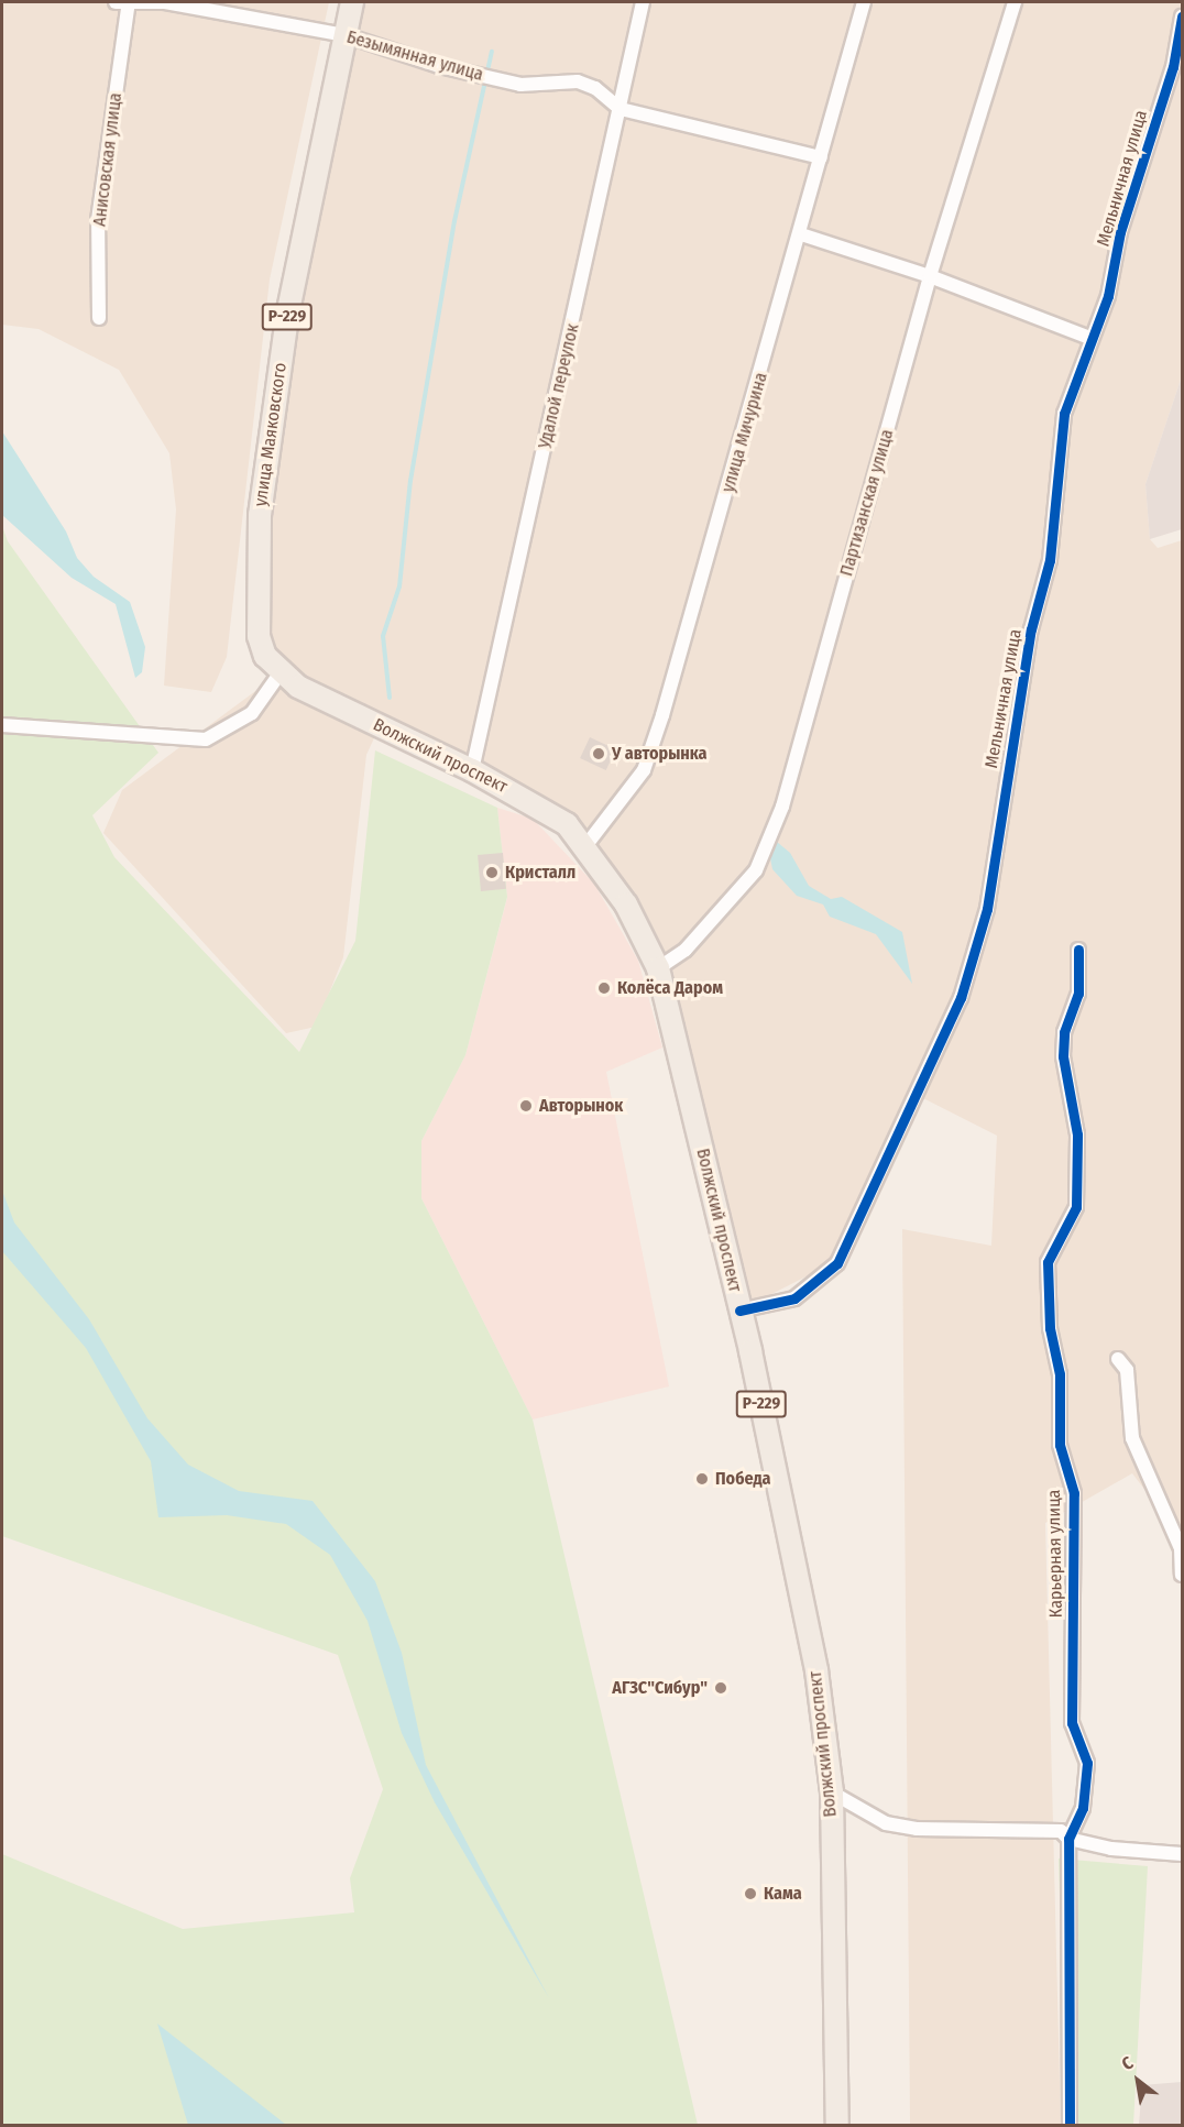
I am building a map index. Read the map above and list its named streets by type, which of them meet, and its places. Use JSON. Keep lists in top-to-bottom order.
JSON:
{
  "streets": {
    "main road": ["Р-229", "улица Маяковского", "Волжский проспект"],
    "street": [
      "Безымянная улица",
      "Анисовская улица",
      "Мельничная улица",
      "Удалой переулок",
      "улица Мичурина",
      "Партизанская улица",
      "Карьерная улица"
    ]
  },
  "crossings": [
    ["Безымянная улица", "Анисовская улица"],
    ["Безымянная улица", "Удалой переулок"],
    ["Безымянная улица", "улица Мичурина"],
    ["Безымянная улица", "улица Маяковского"],
    ["Мельничная улица", "Волжский проспект"],
    ["Удалой переулок", "Волжский проспект"],
    ["улица Мичурина", "Волжский проспект"],
    ["улица Маяковского", "Волжский проспект"],
    ["Партизанская улица", "Волжский проспект"]
  ],
  "places": [
    "У авторынка",
    "Кристалл",
    "Колёса Даром",
    "Авторынок",
    "Победа",
    "АГЗС\"Сибур\"",
    "Кама"
  ],
  "north": "top left"
}
